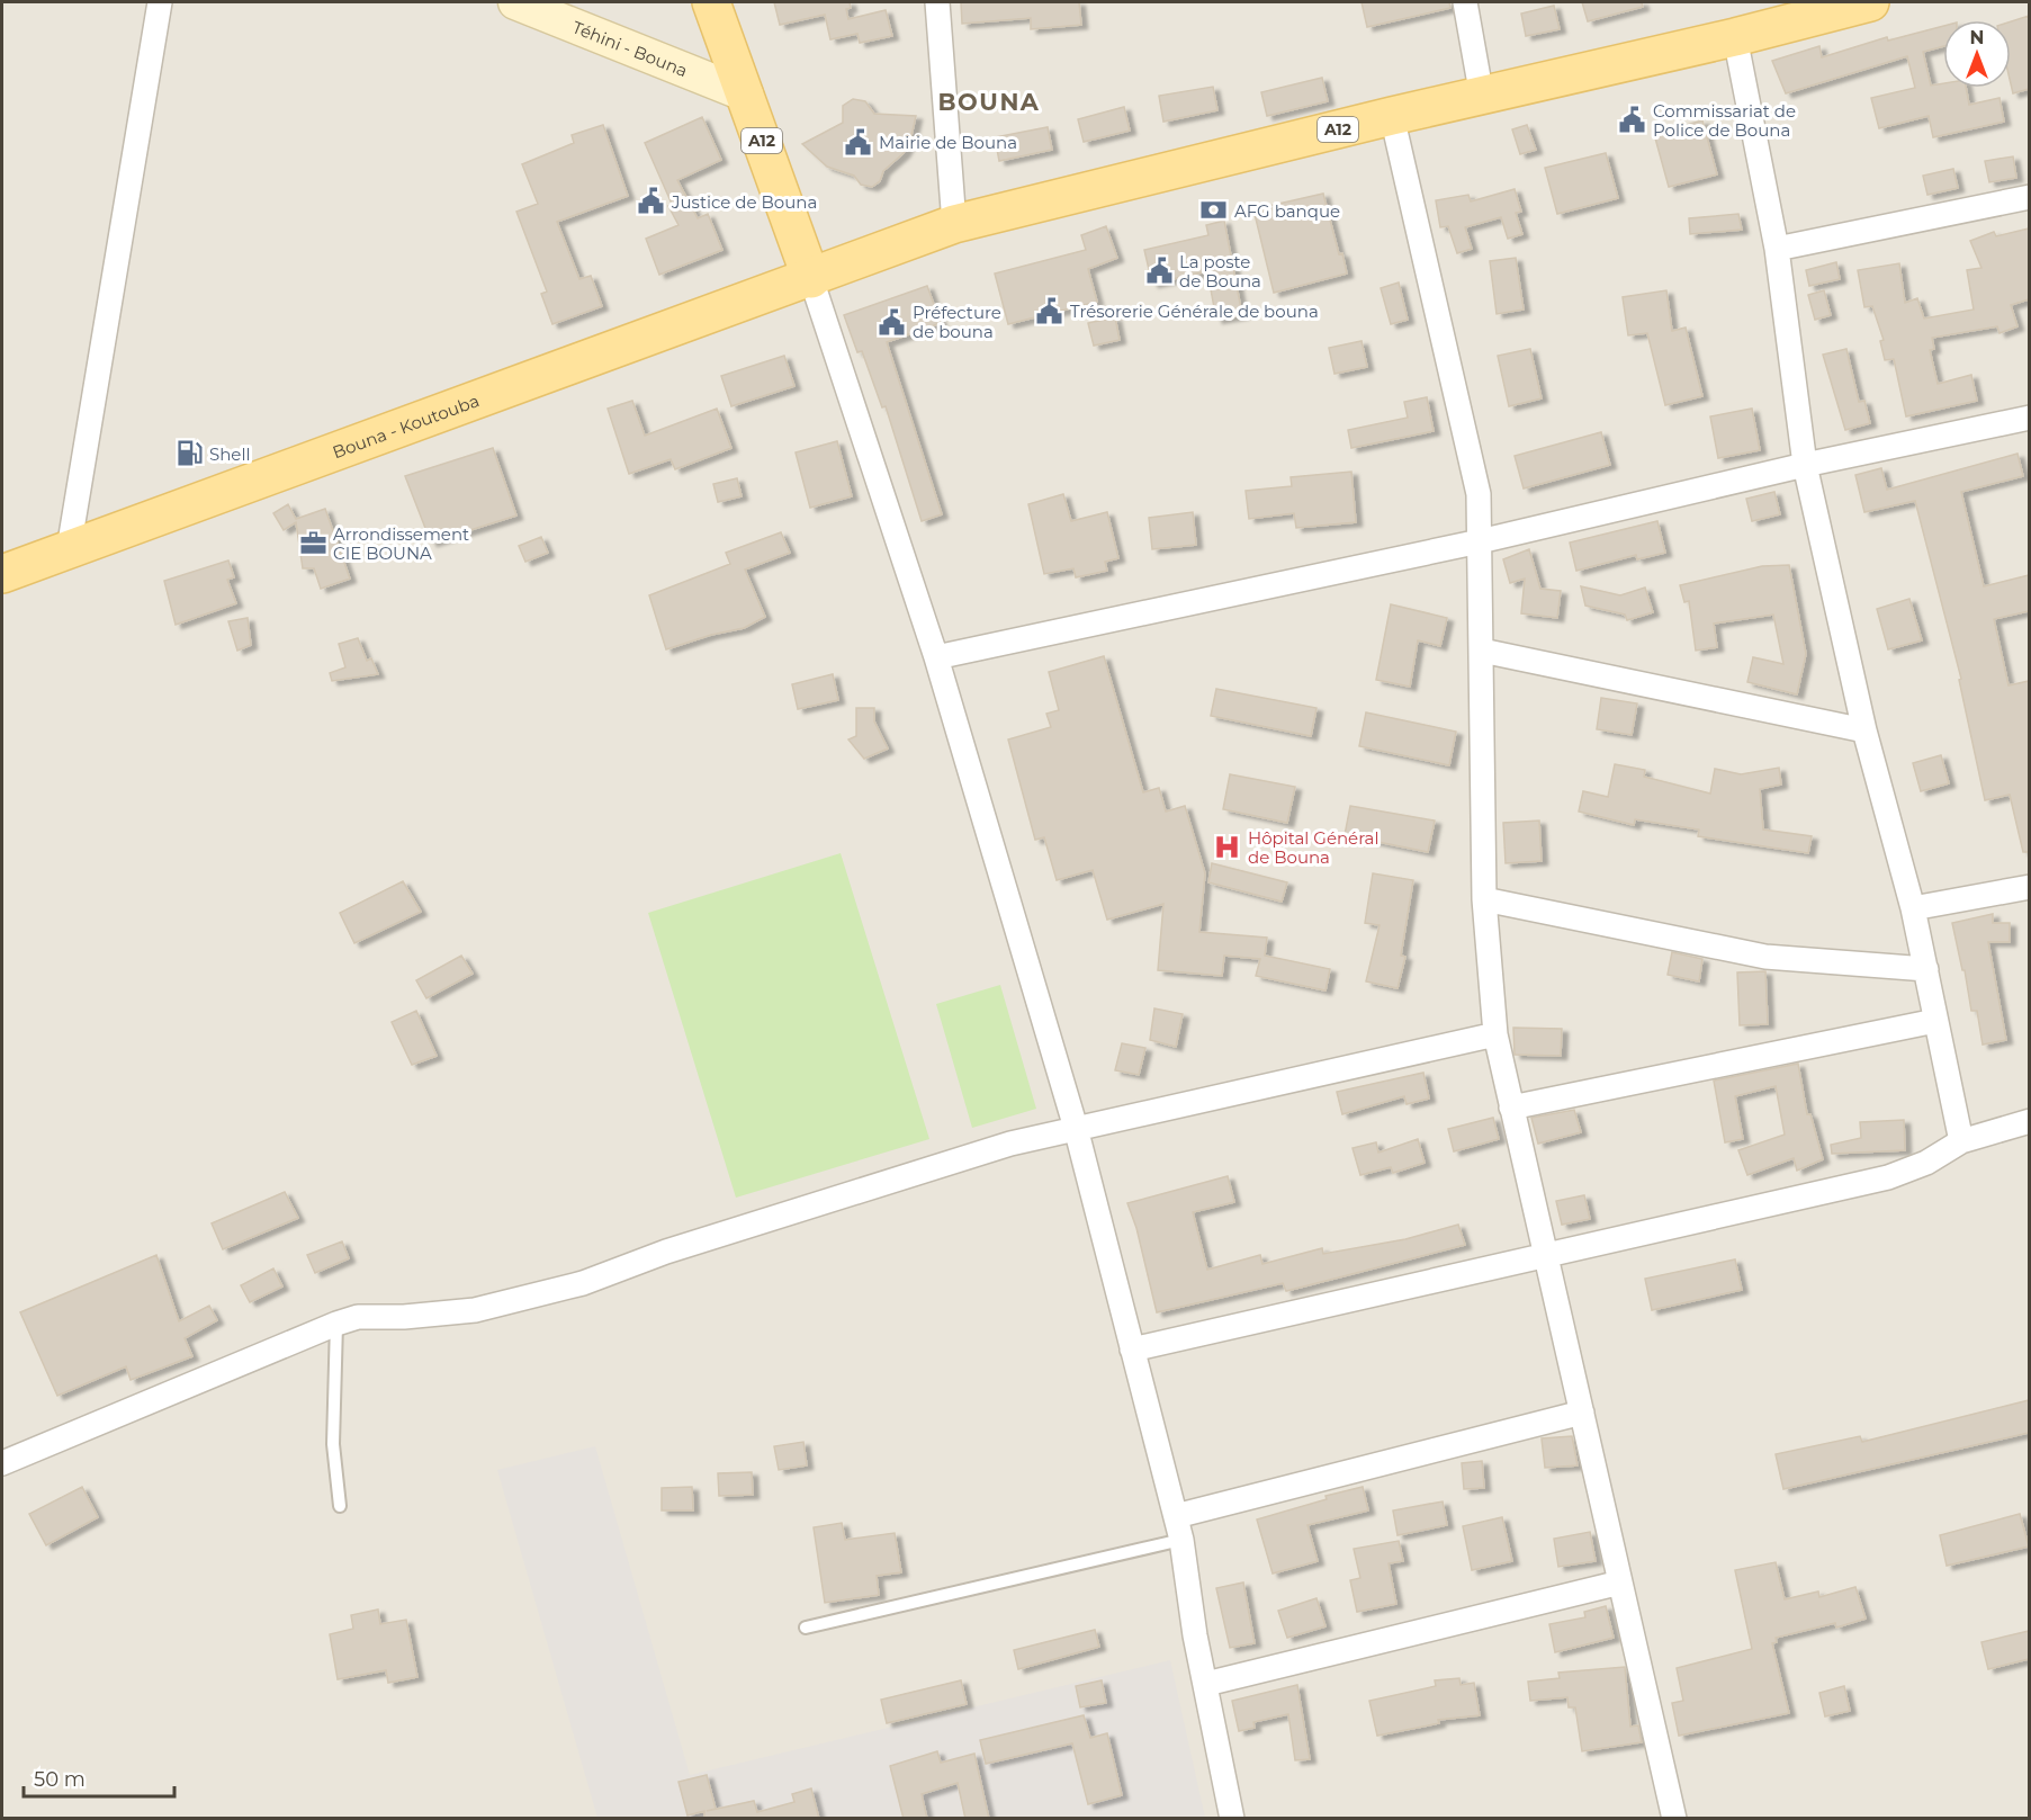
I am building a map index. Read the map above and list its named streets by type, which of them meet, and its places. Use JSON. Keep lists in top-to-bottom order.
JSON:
{
  "streets": {
    "main road": ["A12", "Bouna - Koutouba"],
    "street": ["Téhini - Bouna"]
  },
  "crossings": [
    ["Téhini - Bouna", "A12"],
    ["A12", "Bouna - Koutouba"]
  ],
  "districts": ["BOUNA"],
  "places": {
    "public building": [
      "Commissariat de Police de Bouna",
      "Mairie de Bouna",
      "Justice de Bouna",
      "La poste de Bouna",
      "Trésorerie Générale de bouna",
      "Préfecture de bouna"
    ],
    "bank": ["AFG banque"],
    "fuel station": ["Shell"],
    "office": ["Arrondissement CIE BOUNA"],
    "hospital": ["Hôpital Général de Bouna"]
  },
  "scale_bar": "50 m",
  "north": "top"
}
